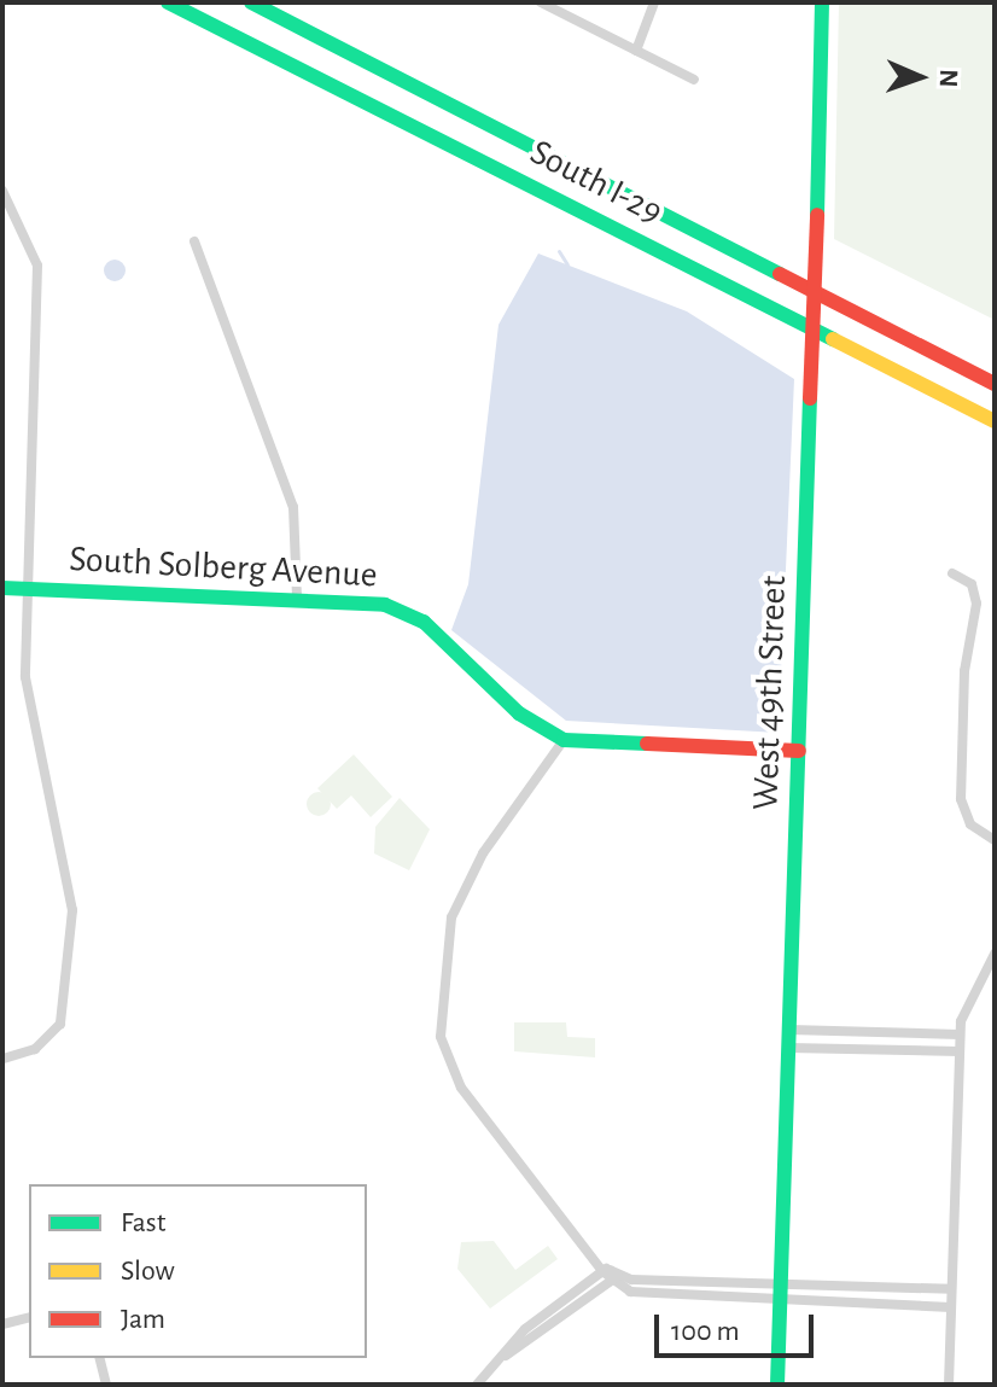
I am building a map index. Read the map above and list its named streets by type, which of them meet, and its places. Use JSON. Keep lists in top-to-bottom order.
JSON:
{
  "streets": {
    "main road": ["South I-29", "South Solberg Avenue", "West 49th Street"]
  },
  "crossings": [
    ["South Solberg Avenue", "West 49th Street"]
  ],
  "legend": ["Fast", "Slow", "Jam"],
  "scale_bar": "100 m",
  "north": "right"
}
